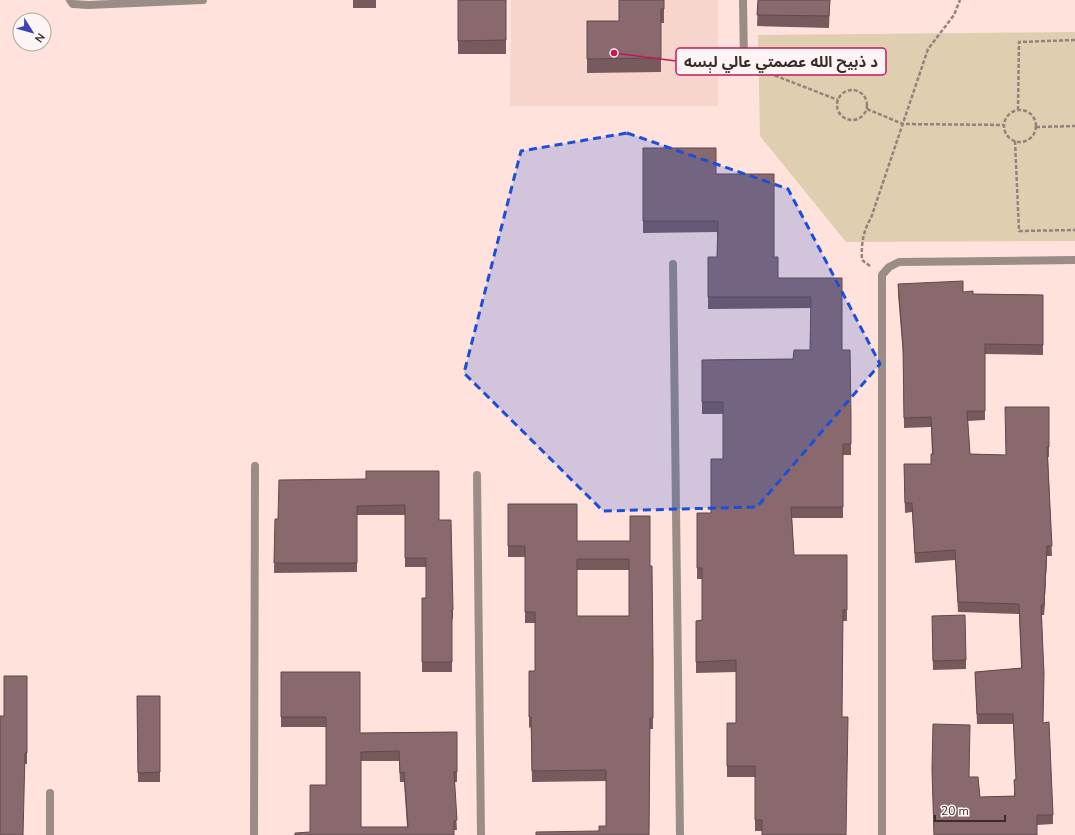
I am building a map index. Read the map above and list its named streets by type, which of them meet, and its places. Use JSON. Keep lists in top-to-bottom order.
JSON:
{
  "places": ["د ذبیح الله عصمتي عالي لېسه"],
  "scale_bar": "20 m",
  "north": "bottom right"
}
